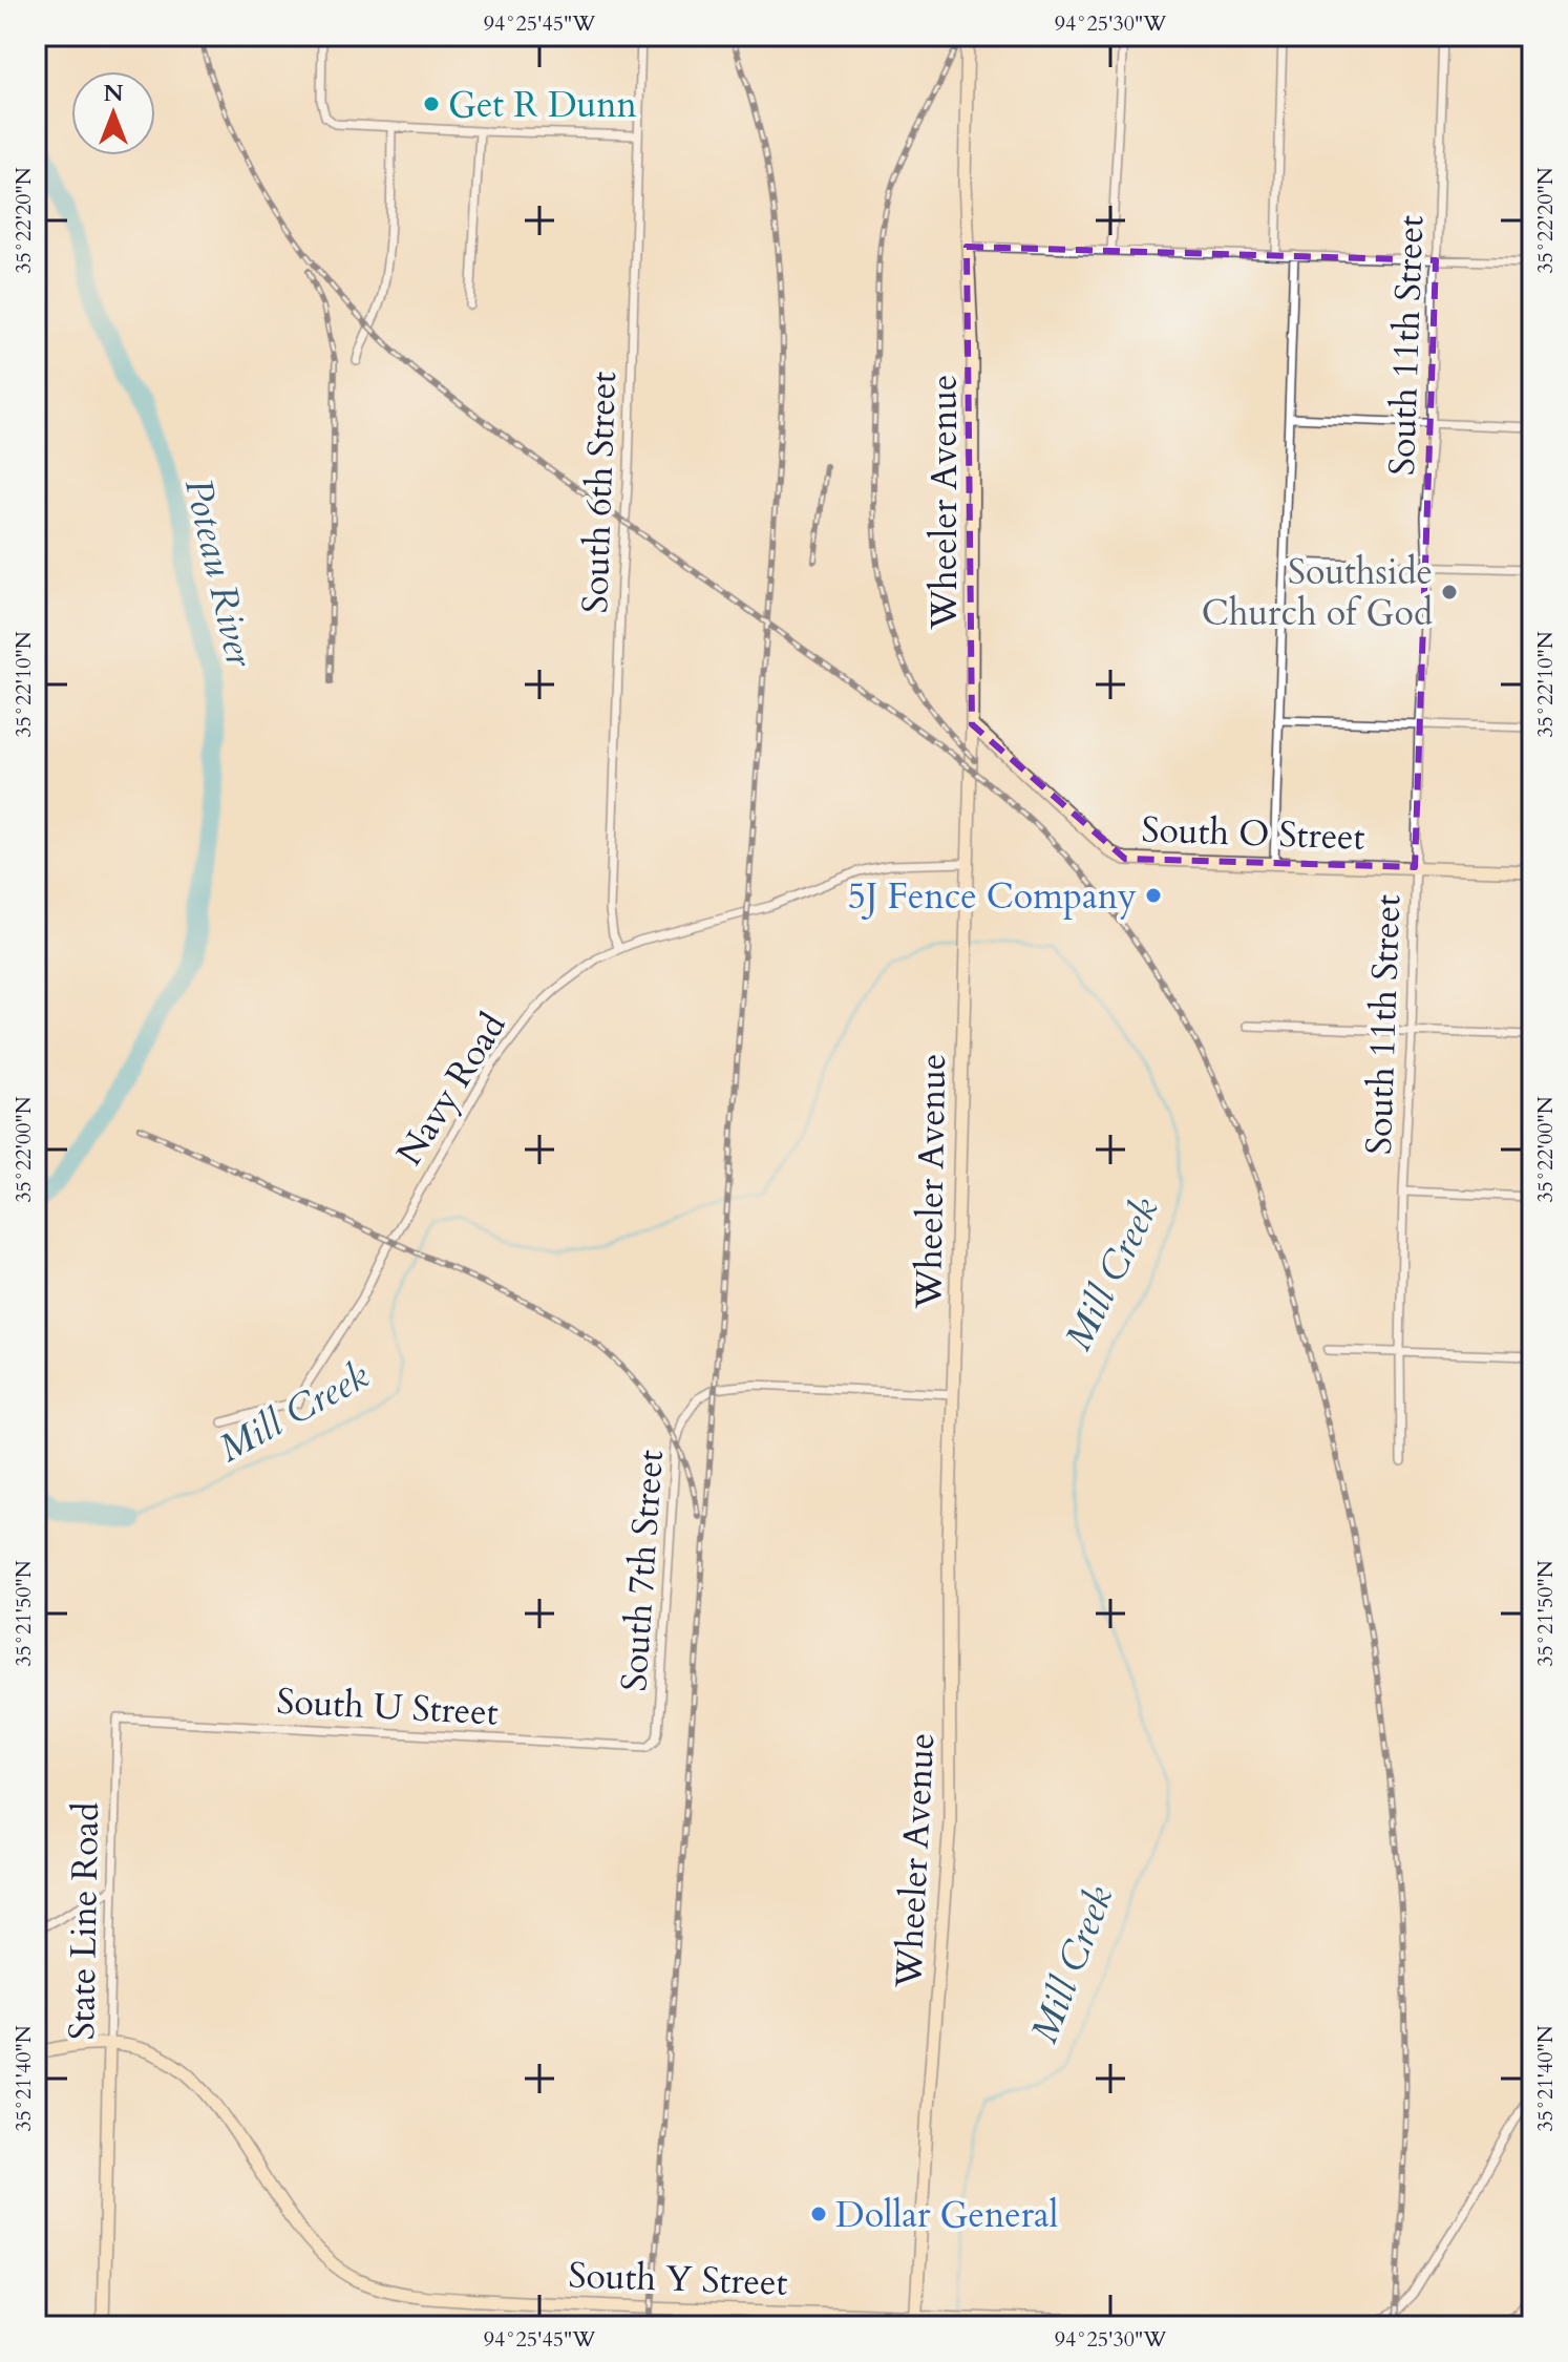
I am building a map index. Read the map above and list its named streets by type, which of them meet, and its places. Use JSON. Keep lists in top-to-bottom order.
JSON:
{
  "streets": {
    "main road": [
      "Wheeler Avenue",
      "South O Street",
      "State Line Road",
      "South Y Street"
    ],
    "street": [
      "South 11th Street",
      "South 6th Street",
      "Navy Road",
      "South 7th Street",
      "South U Street"
    ]
  },
  "crossings": [
    ["South 11th Street", "South O Street"],
    ["South 6th Street", "Navy Road"],
    ["Wheeler Avenue", "South O Street"],
    ["Wheeler Avenue", "Navy Road"],
    ["Wheeler Avenue", "South 7th Street"],
    ["Wheeler Avenue", "South Y Street"],
    ["South 7th Street", "South U Street"],
    ["South U Street", "State Line Road"],
    ["State Line Road", "South Y Street"]
  ],
  "water": ["Poteau River", "Mill Creek"],
  "places": [
    "Get R Dunn",
    "Southside Church of God",
    "5J Fence Company",
    "Dollar General"
  ],
  "north": "top",
  "coordinates": [
    "94°25'45\"W",
    "94°25'30\"W",
    "35°22'20\"N",
    "35°22'10\"N",
    "35°22'00\"N",
    "35°21'50\"N",
    "35°21'40\"N"
  ]
}
